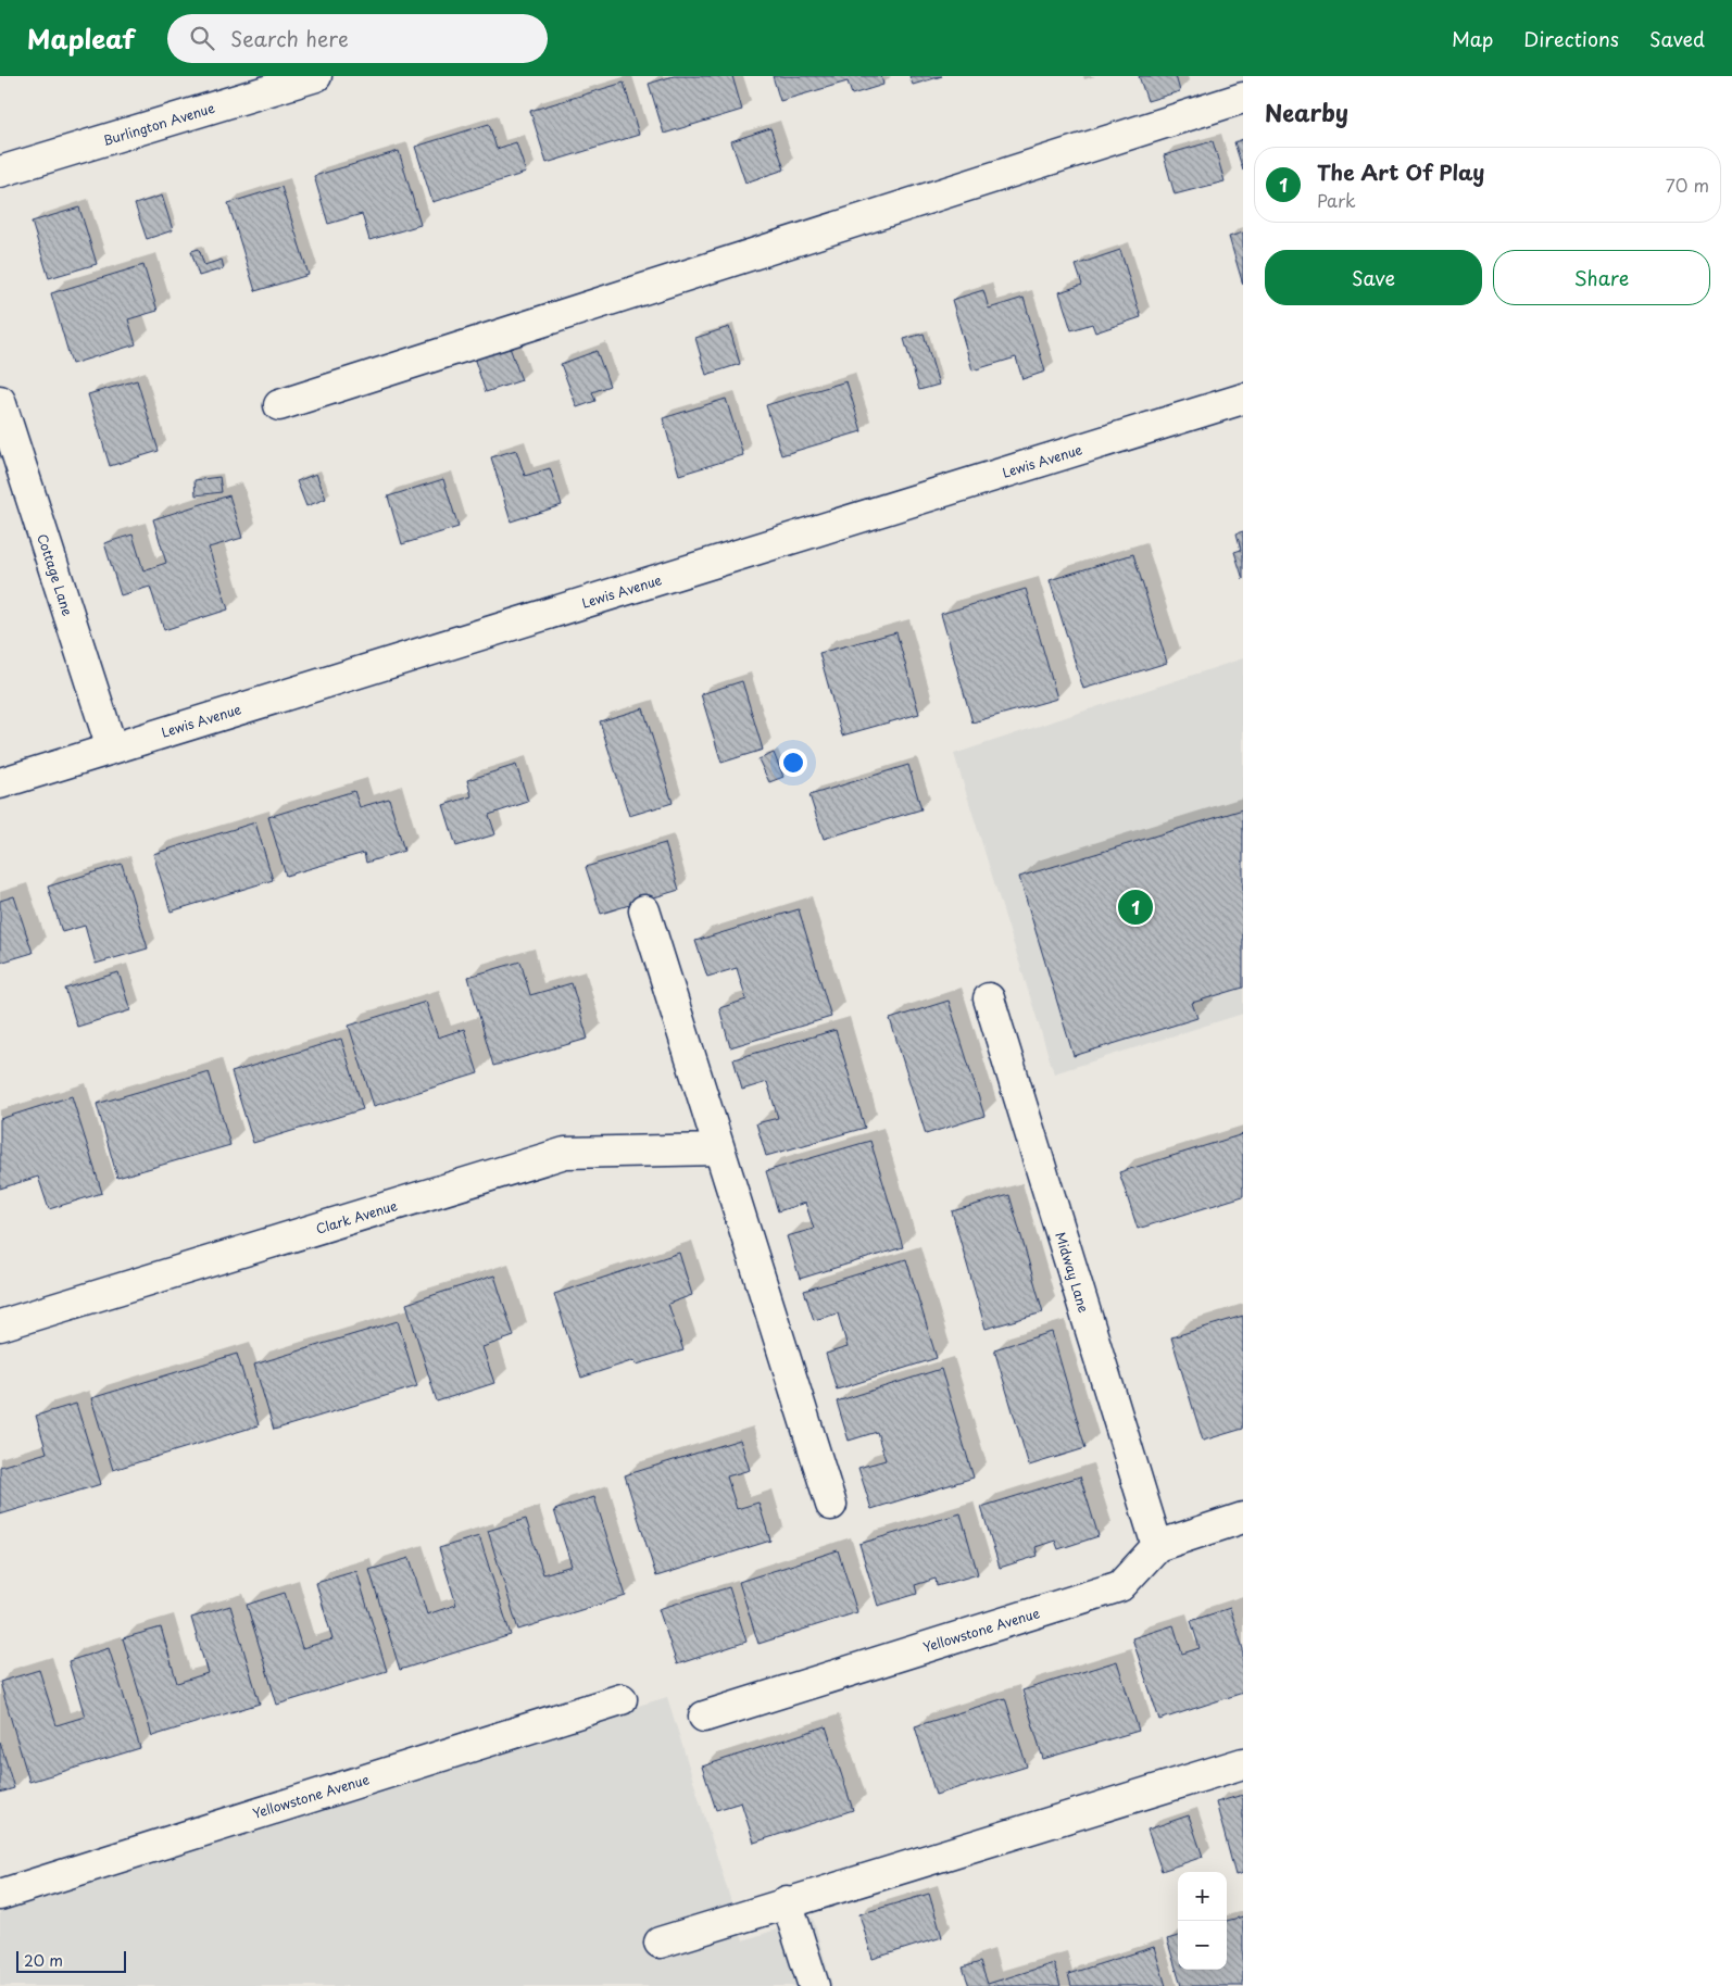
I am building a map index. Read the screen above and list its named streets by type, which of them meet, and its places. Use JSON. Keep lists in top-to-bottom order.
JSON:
{
  "streets": {
    "street": [
      "Burlington Avenue",
      "Lewis Avenue",
      "Cottage Lane",
      "Clark Avenue",
      "Midway Lane",
      "Yellowstone Avenue"
    ]
  },
  "crossings": [
    ["Lewis Avenue", "Cottage Lane"],
    ["Midway Lane", "Yellowstone Avenue"]
  ],
  "scale_bar": "20 m",
  "page": {
    "header": "Mapleaf",
    "search": "Search here",
    "nav": ["Map", "Directions", "Saved"],
    "heading": "Nearby",
    "list": [
      {
        "mark": "1",
        "name": "The Art Of Play",
        "note": "Park",
        "value": "70 m"
      }
    ],
    "buttons": ["Save", "Share"],
    "pins": "1",
    "map_buttons": ["+", "−"],
    "scale": "20 m"
  }
}
